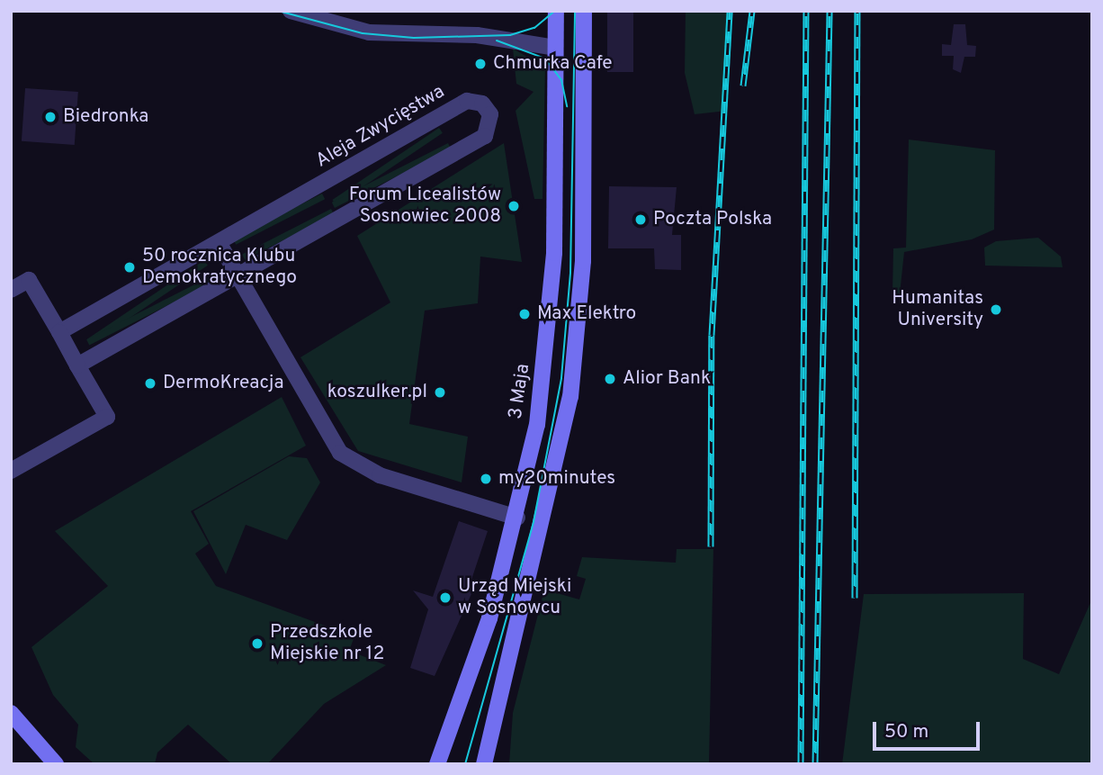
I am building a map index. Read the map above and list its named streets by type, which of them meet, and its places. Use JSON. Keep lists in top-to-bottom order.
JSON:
{
  "streets": {
    "main road": ["3 Maja"],
    "street": ["Aleja Zwycięstwa"]
  },
  "places": [
    "Chmurka Cafe",
    "Biedronka",
    "Forum Licealistów Sosnowiec 2008",
    "Poczta Polska",
    "50 rocznica Klubu Demokratycznego",
    "Humanitas University",
    "Max Elektro",
    "Alior Bank",
    "DermoKreacja",
    "koszulker.pl",
    "my20minutes",
    "Urząd Miejski w Sosnowcu",
    "Przedszkole Miejskie nr 12"
  ],
  "scale_bar": "50 m"
}
